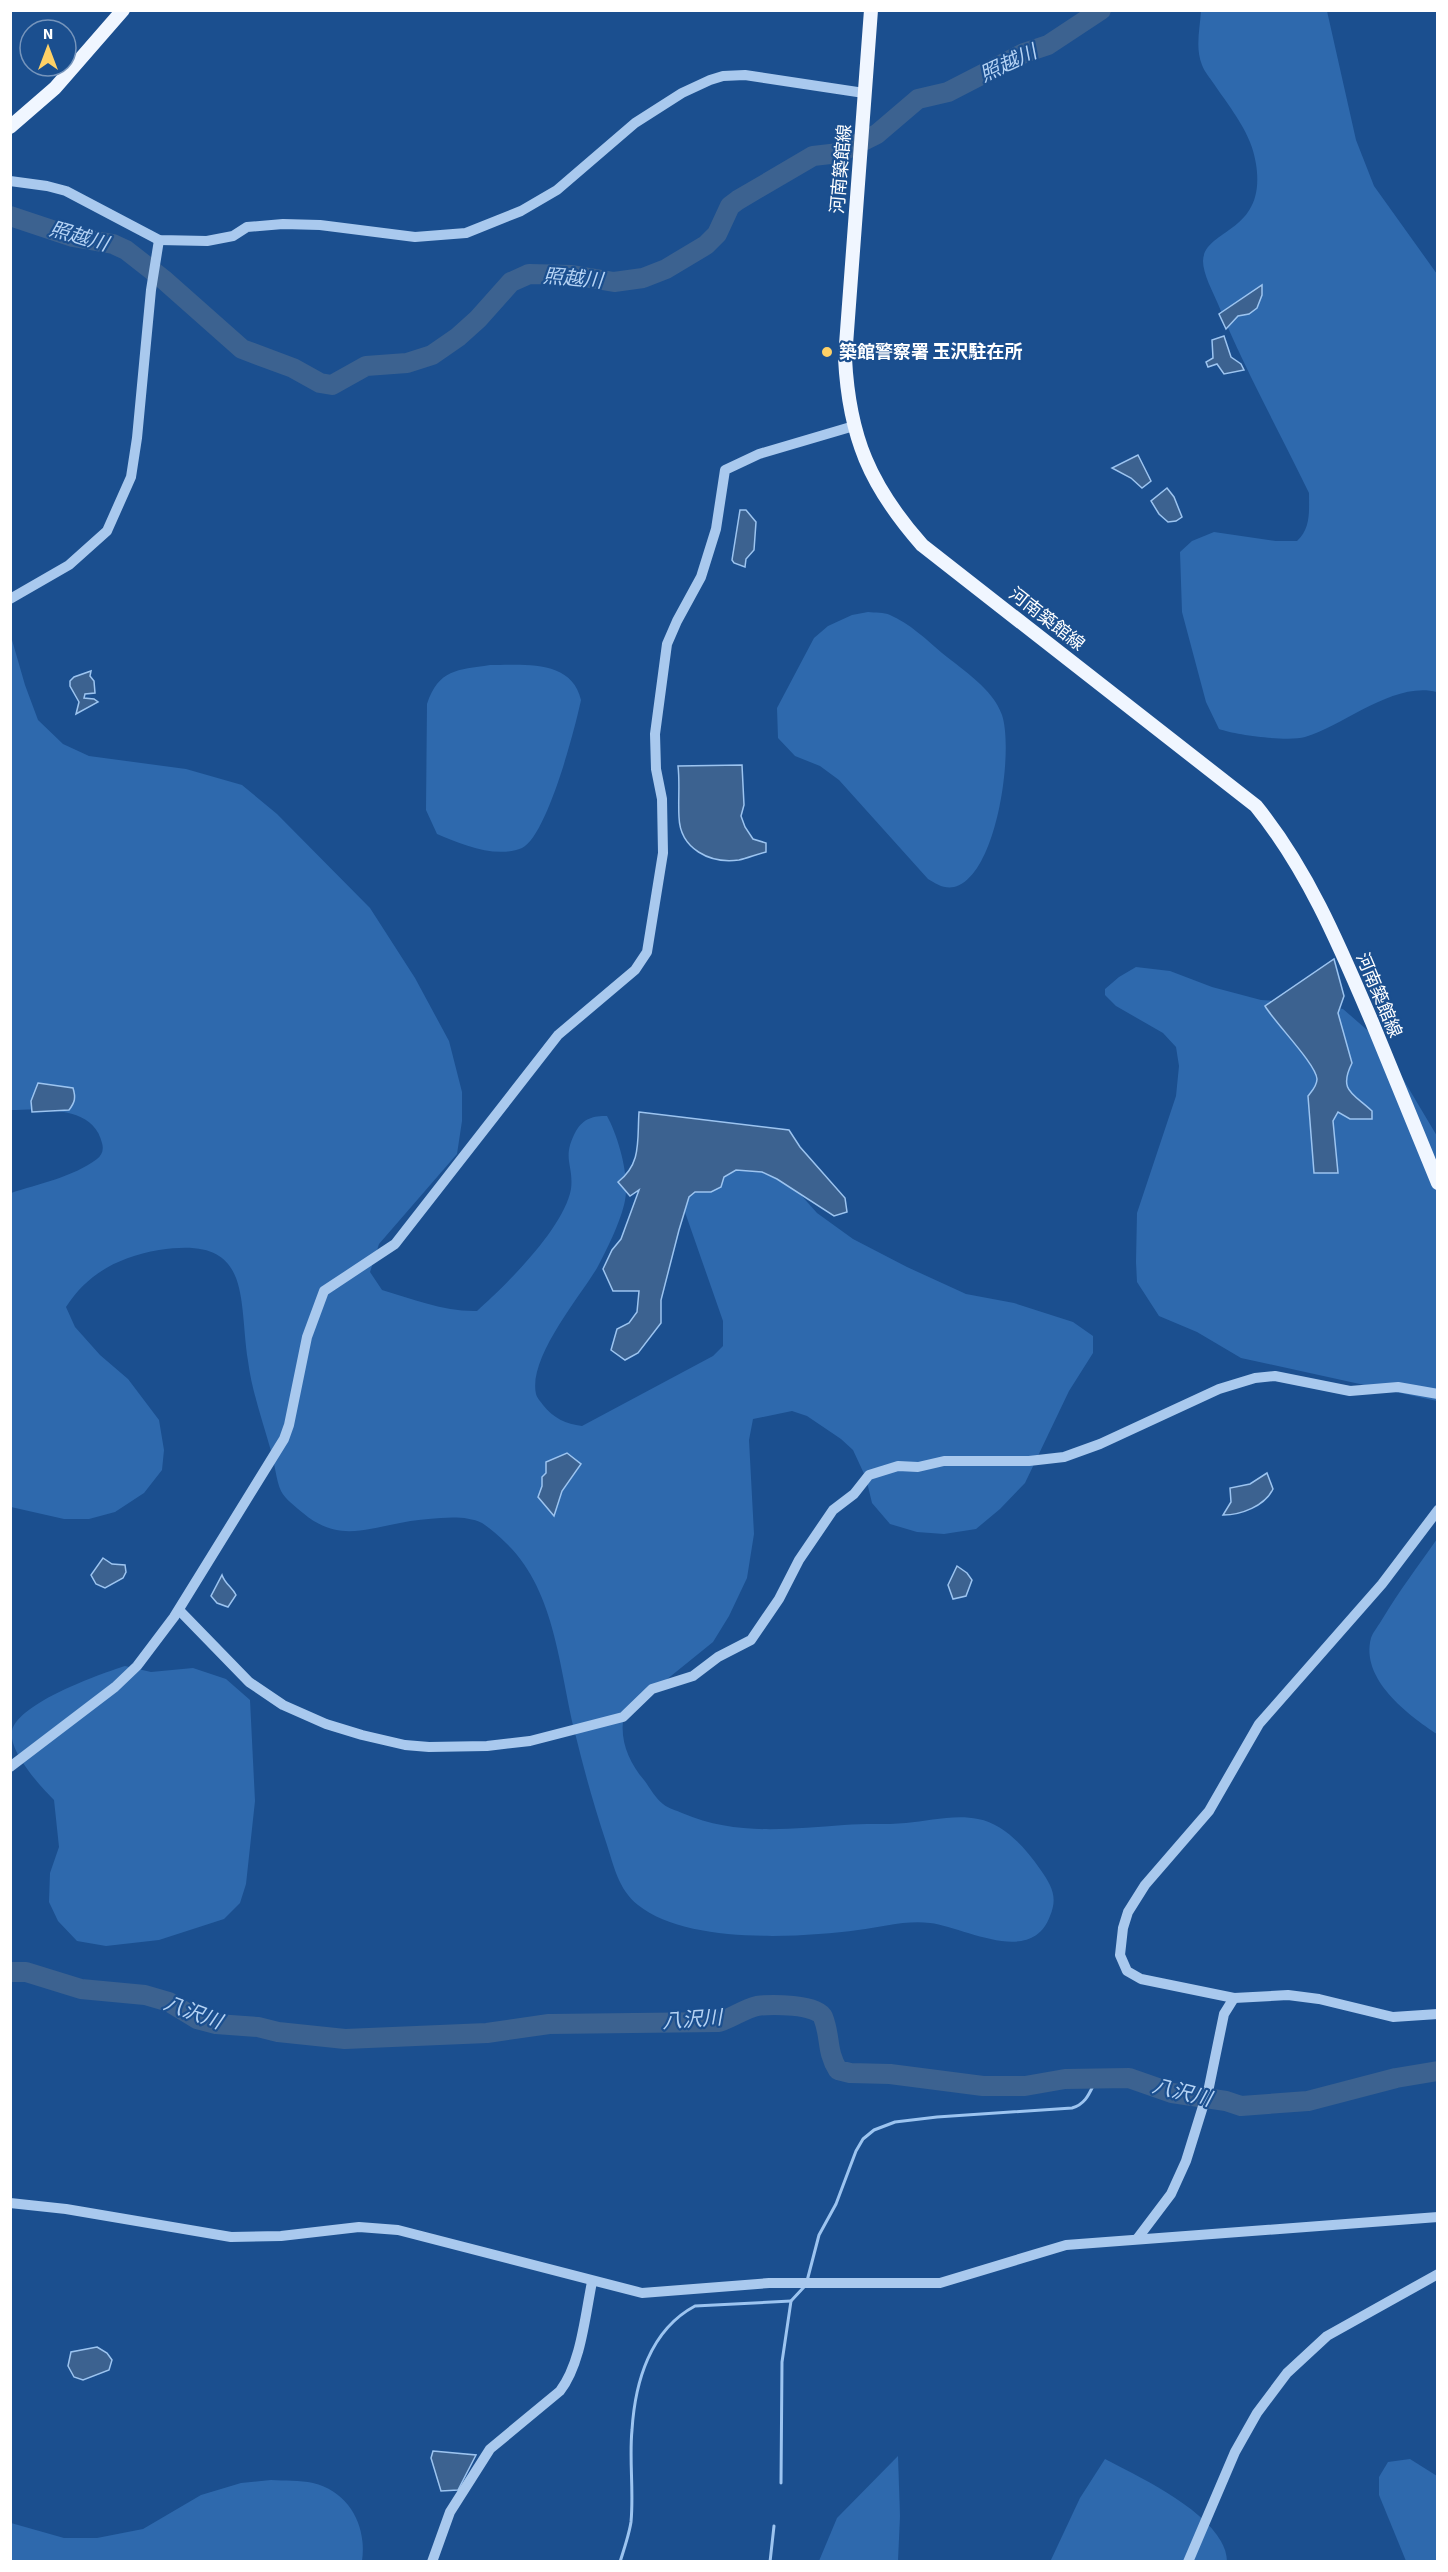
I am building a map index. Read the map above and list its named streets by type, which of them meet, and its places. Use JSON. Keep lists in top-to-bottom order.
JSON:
{
  "streets": {
    "main road": ["河南築館線"]
  },
  "water": ["照越川", "八沢川"],
  "places": ["築館警察署 玉沢駐在所"],
  "north": "top"
}
